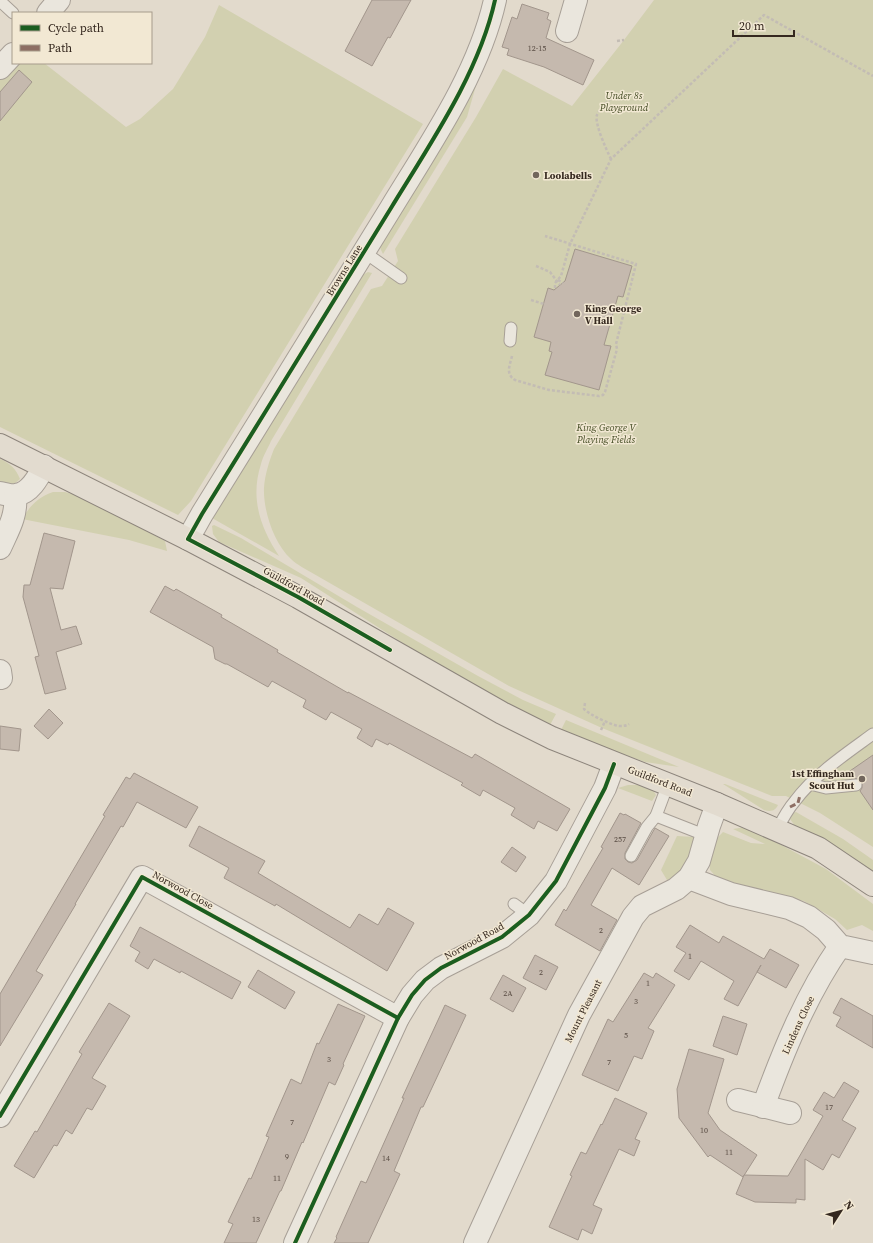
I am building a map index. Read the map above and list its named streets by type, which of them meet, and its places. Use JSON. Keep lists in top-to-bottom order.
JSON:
{
  "streets": {
    "main road": ["Guildford Road"],
    "street": [
      "Browns Lane",
      "Norwood Close",
      "Norwood Road",
      "Mount Pleasant",
      "Lindens Close"
    ]
  },
  "crossings": [
    ["Browns Lane", "Guildford Road"],
    ["Guildford Road", "Norwood Road"],
    ["Guildford Road", "Mount Pleasant"],
    ["Norwood Close", "Norwood Road"]
  ],
  "parks": ["Under 8s Playground", "King George V Playing Fields"],
  "places": ["Loolabells", "King George V Hall", "1st Effingham Scout Hut"],
  "house_numbers": [
    "12-15",
    "257",
    "2",
    "1",
    "2",
    "1",
    "2A",
    "3",
    "5",
    "3",
    "7",
    "17",
    "7",
    "10",
    "11",
    "9",
    "14",
    "11",
    "13"
  ],
  "legend": ["Cycle path", "Path"],
  "scale_bar": "20 m",
  "north": "top right"
}
